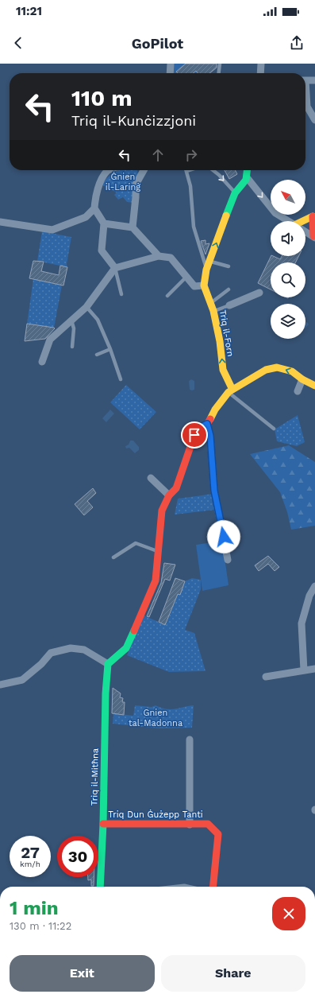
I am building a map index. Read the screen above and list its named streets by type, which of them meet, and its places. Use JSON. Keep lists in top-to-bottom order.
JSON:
{
  "streets": {
    "street": ["Triq il-Forn", "Triq il-Mitħna", "Triq Dun Ġużepp Tanti"]
  },
  "crossings": [
    ["Triq il-Mitħna", "Triq Dun Ġużepp Tanti"]
  ],
  "one_way": ["Triq il-Forn"],
  "parks": ["Ġnien il-Larinġ", "Gnien tal-Madonna"],
  "north": "top left",
  "page": {
    "status": "11:21",
    "header": "GoPilot",
    "turn": ["110 m", "Triq il-Kunċizzjoni"],
    "speed": "27 km/h",
    "limit": "30",
    "heading": ["1 min", "130 m · 11:22"],
    "buttons": ["Exit", "Share"]
  }
}
